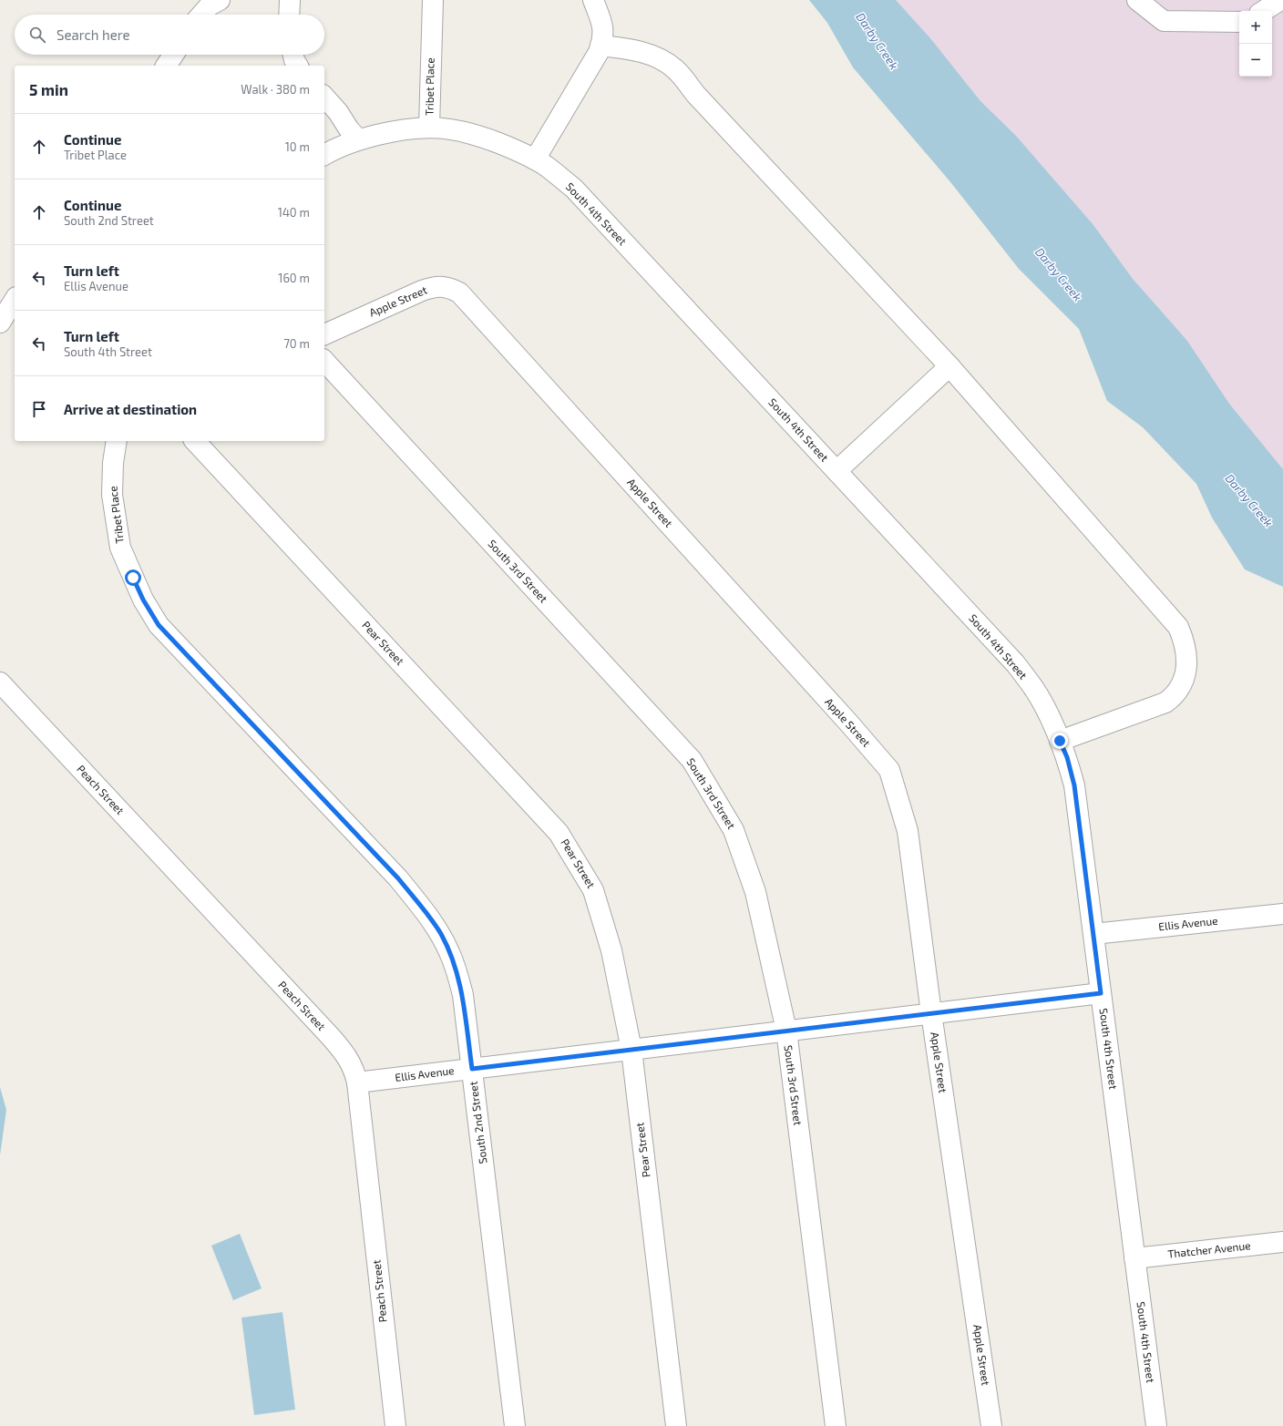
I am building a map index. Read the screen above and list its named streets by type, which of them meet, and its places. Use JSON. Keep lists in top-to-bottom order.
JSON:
{
  "streets": {
    "street": [
      "Tribet Place",
      "South 4th Street",
      "Apple Street",
      "South 3rd Street",
      "Pear Street",
      "Peach Street",
      "Ellis Avenue",
      "South 2nd Street",
      "Thatcher Avenue"
    ]
  },
  "crossings": [
    ["Tribet Place", "South 4th Street"],
    ["Tribet Place", "South 2nd Street"],
    ["South 4th Street", "Ellis Avenue"],
    ["South 4th Street", "Thatcher Avenue"],
    ["Apple Street", "Ellis Avenue"],
    ["South 3rd Street", "Ellis Avenue"],
    ["Pear Street", "Ellis Avenue"],
    ["Peach Street", "Ellis Avenue"],
    ["Ellis Avenue", "South 2nd Street"]
  ],
  "water": ["Darby Creek"],
  "page": {
    "map_buttons": ["+", "−"],
    "search": "Search here",
    "heading": ["5 min", "Walk · 380 m"],
    "list": [
      ["Continue", "Tribet Place", "10 m"],
      ["Continue", "South 2nd Street", "140 m"],
      ["Turn left", "Ellis Avenue", "160 m"],
      ["Turn left", "South 4th Street", "70 m"],
      "Arrive at destination"
    ]
  }
}
